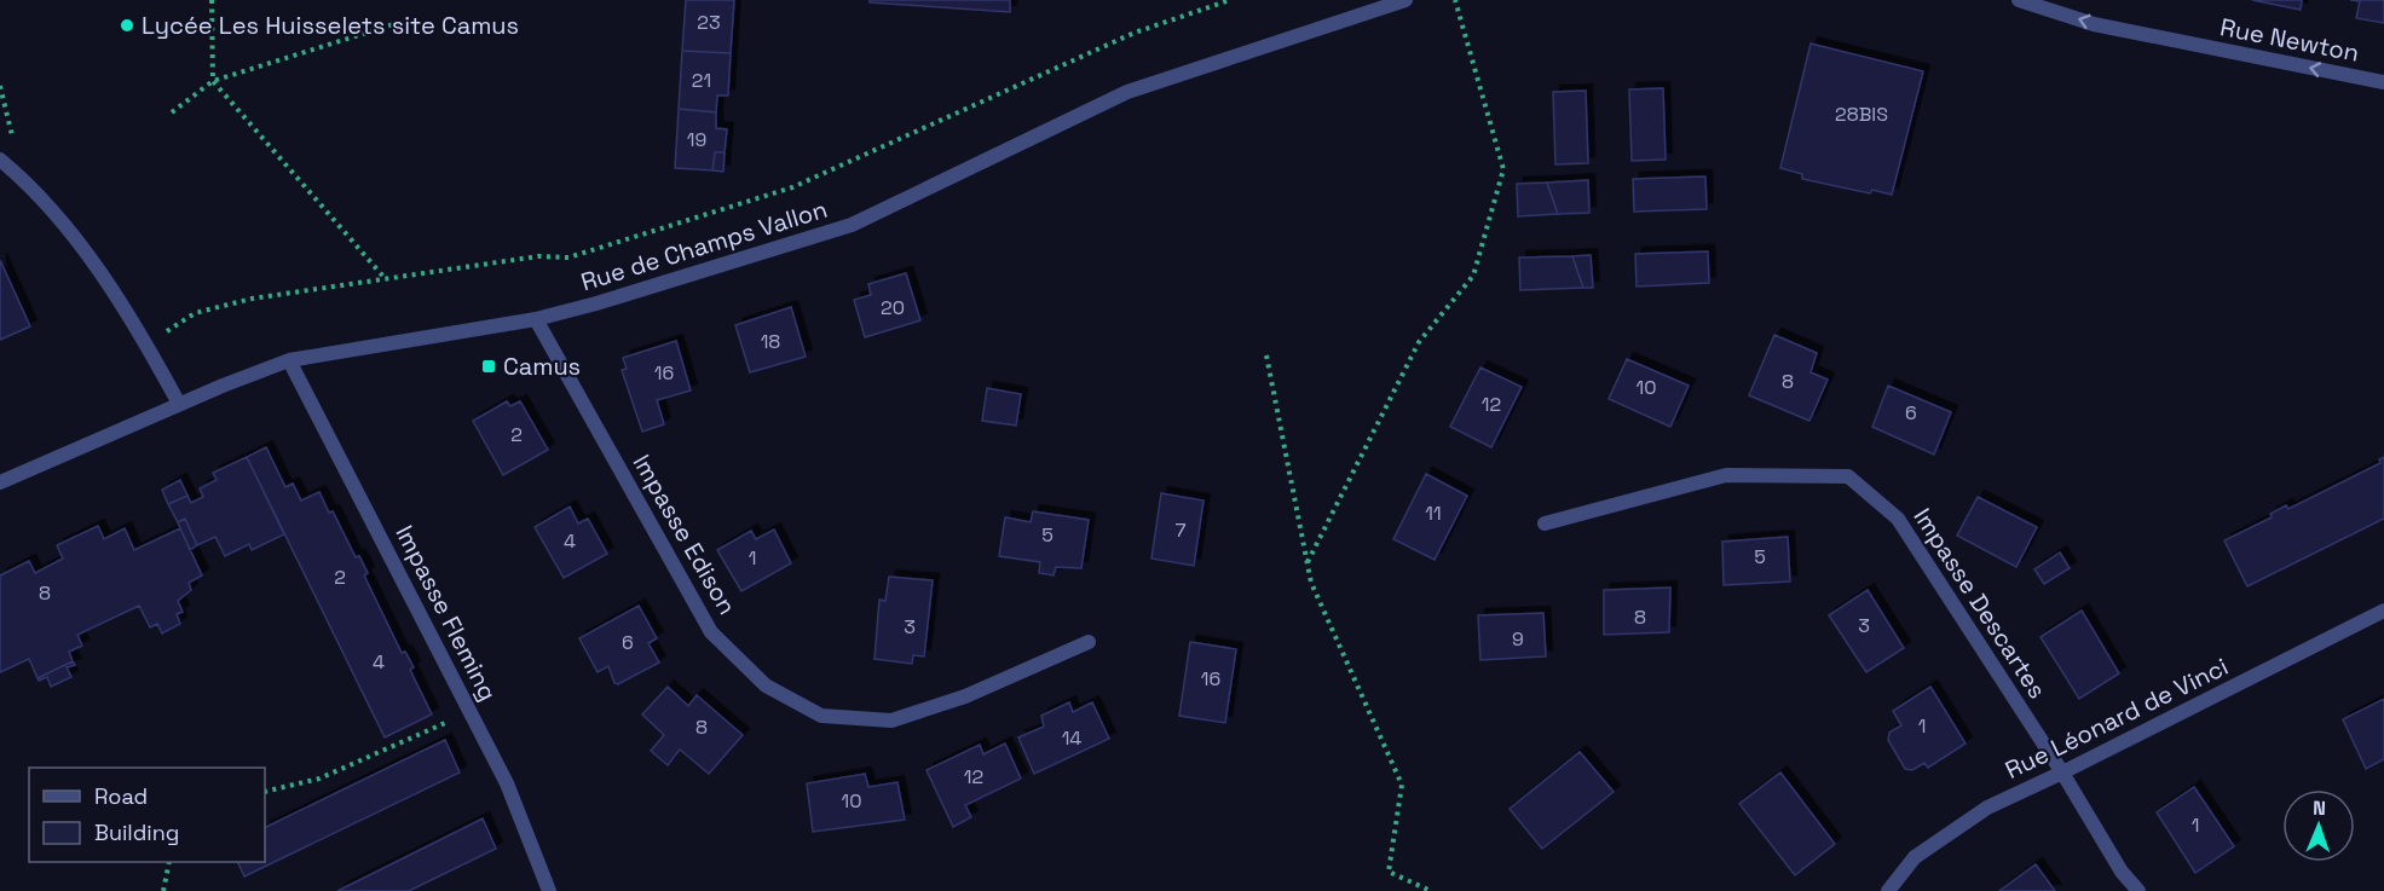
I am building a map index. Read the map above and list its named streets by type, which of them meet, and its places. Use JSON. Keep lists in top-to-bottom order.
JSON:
{
  "streets": {
    "street": [
      "Rue Newton",
      "Rue de Champs Vallon",
      "Impasse Edison",
      "Impasse Descartes",
      "Impasse Fleming",
      "Rue Léonard de Vinci"
    ]
  },
  "crossings": [
    ["Rue de Champs Vallon", "Impasse Edison"],
    ["Rue de Champs Vallon", "Impasse Fleming"],
    ["Impasse Descartes", "Rue Léonard de Vinci"]
  ],
  "one_way": ["Rue Newton"],
  "places": {
    "other": ["Lycée Les Huisselets site Camus"],
    "transit": ["Camus"]
  },
  "house_numbers": [
    "23",
    "21",
    "28BIS",
    "19",
    "20",
    "18",
    "16",
    "8",
    "10",
    "12",
    "6",
    "2",
    "11",
    "7",
    "5",
    "4",
    "5",
    "1",
    "2",
    "8",
    "8",
    "3",
    "3",
    "9",
    "6",
    "4",
    "16",
    "1",
    "8",
    "14",
    "12",
    "10",
    "1"
  ],
  "legend": ["Road", "Building"],
  "north": "top"
}
